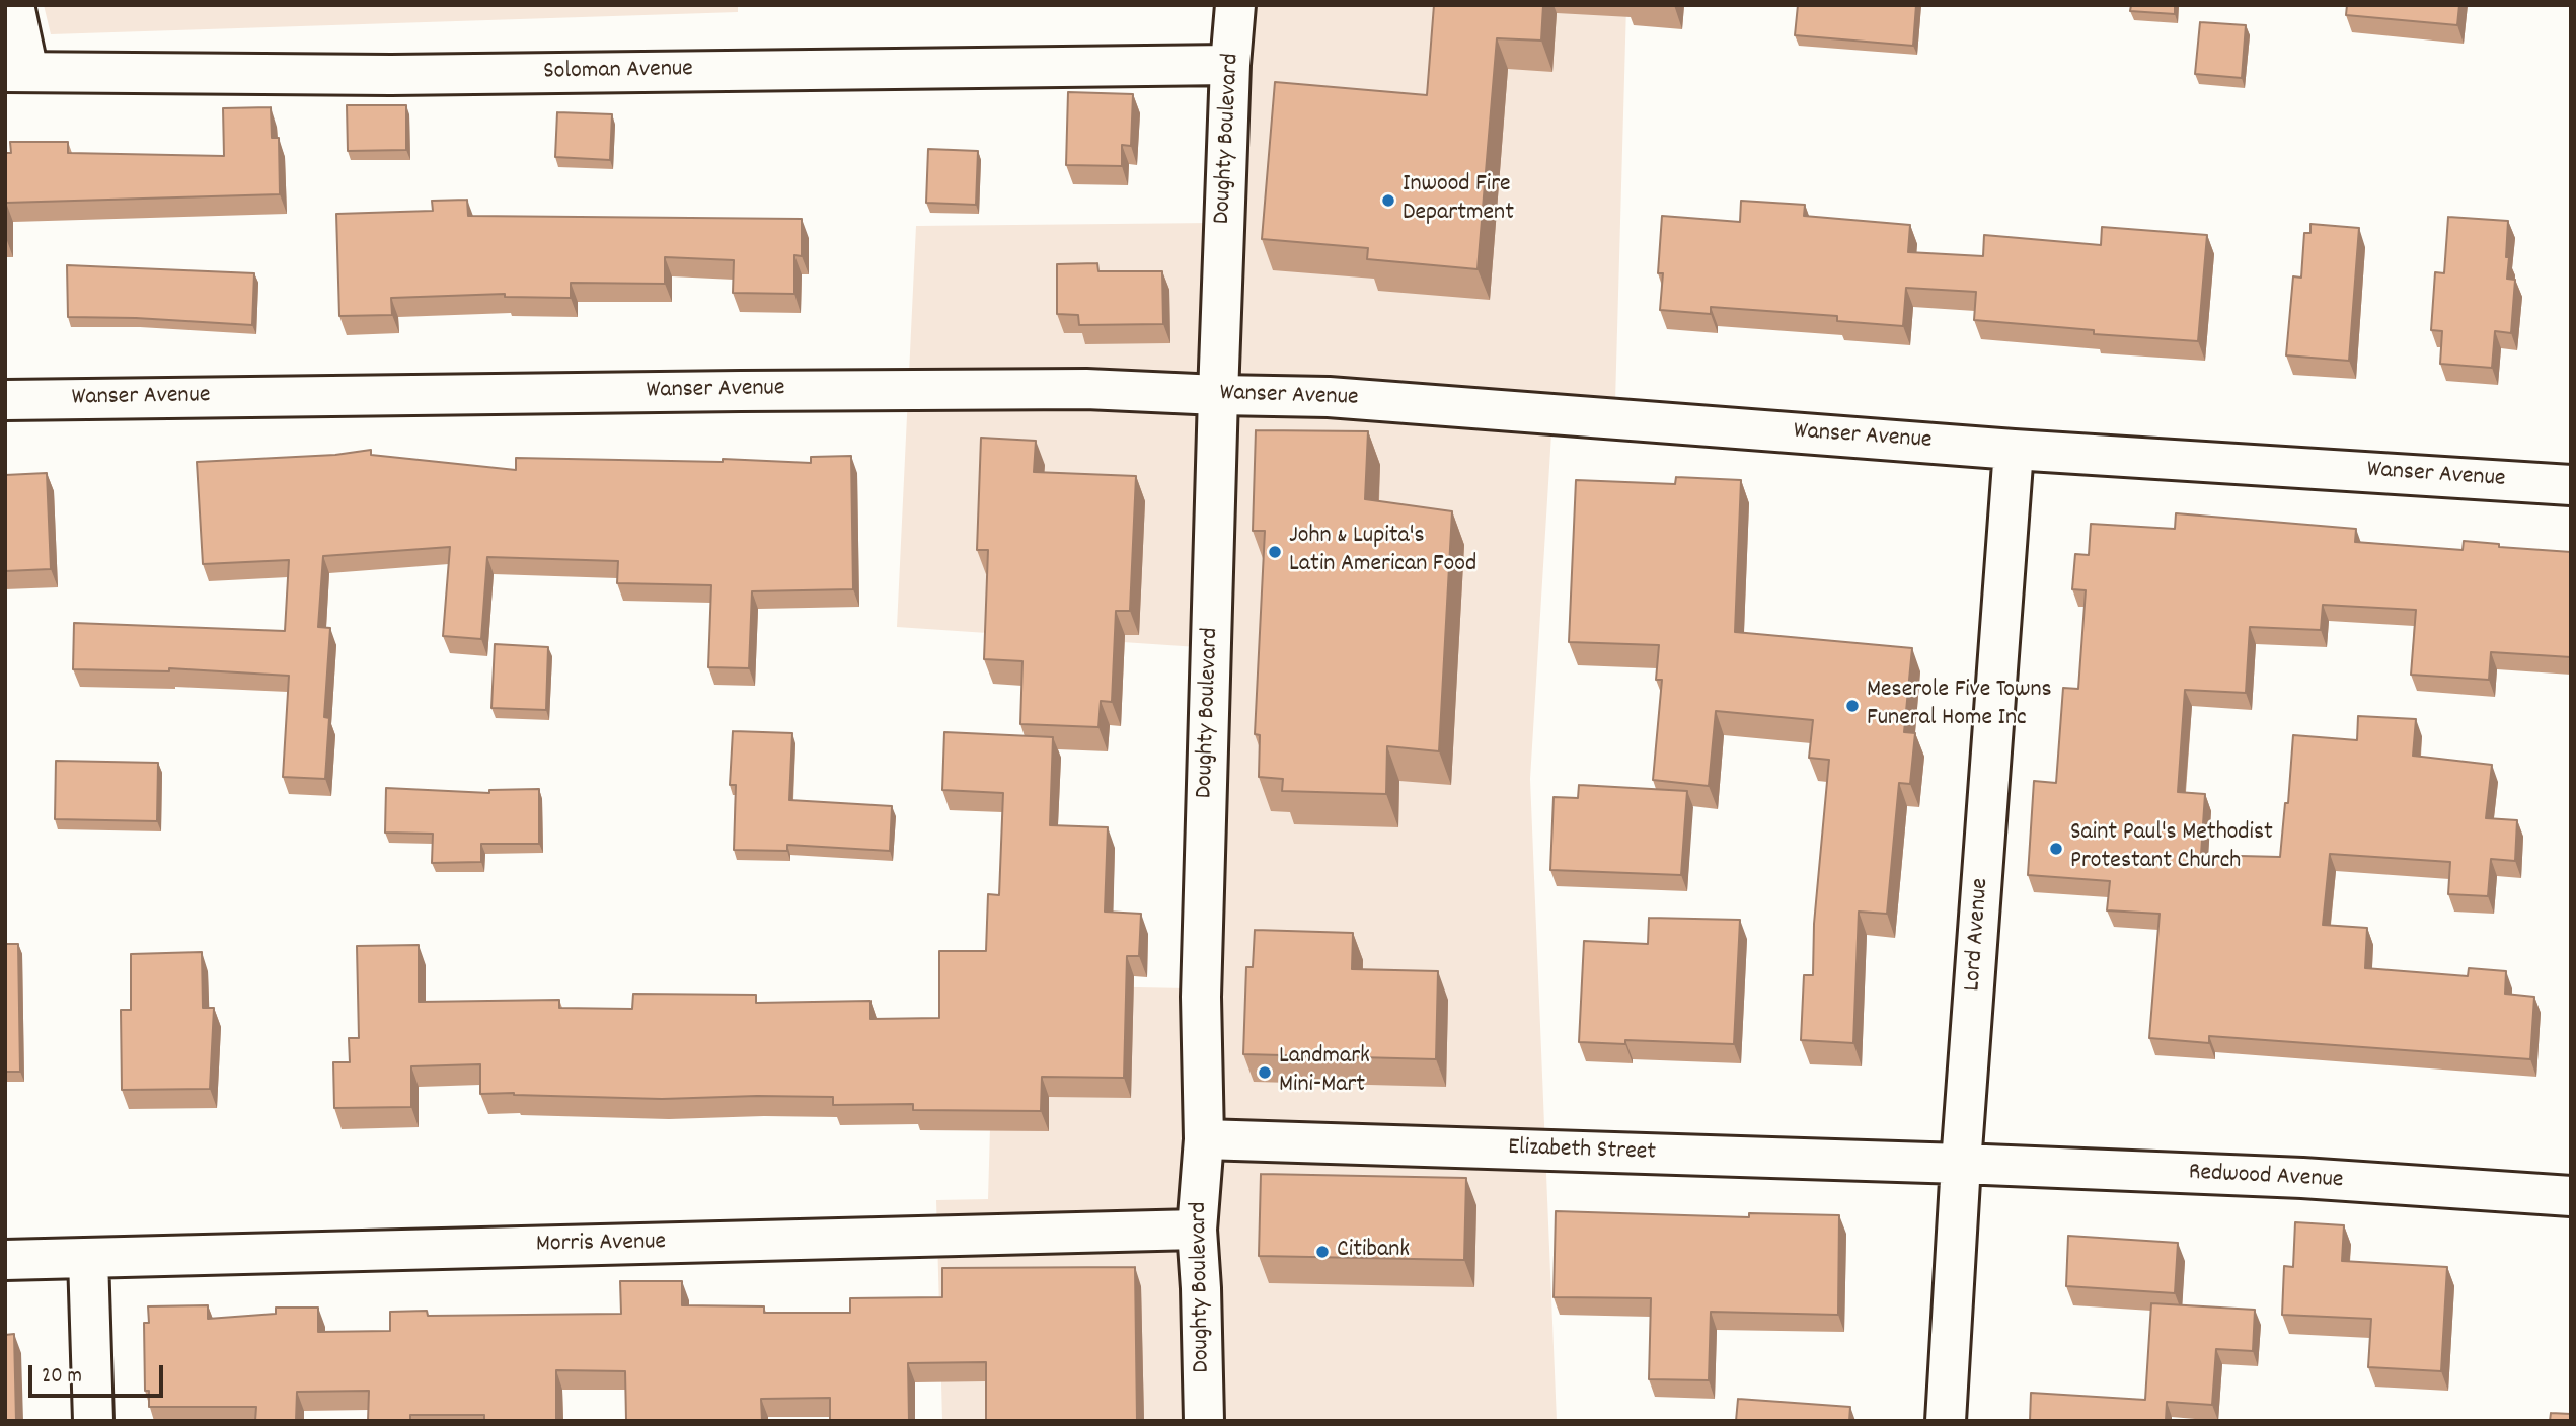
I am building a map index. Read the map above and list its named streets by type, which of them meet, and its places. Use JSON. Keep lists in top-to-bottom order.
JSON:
{
  "streets": {
    "street": [
      "Soloman Avenue",
      "Doughty Boulevard",
      "Wanser Avenue",
      "Lord Avenue",
      "Elizabeth Street",
      "Redwood Avenue",
      "Morris Avenue"
    ]
  },
  "crossings": [
    ["Soloman Avenue", "Doughty Boulevard"],
    ["Doughty Boulevard", "Wanser Avenue"],
    ["Doughty Boulevard", "Elizabeth Street"],
    ["Doughty Boulevard", "Morris Avenue"],
    ["Wanser Avenue", "Lord Avenue"],
    ["Lord Avenue", "Elizabeth Street"],
    ["Lord Avenue", "Redwood Avenue"],
    ["Elizabeth Street", "Redwood Avenue"]
  ],
  "places": [
    "Inwood Fire Department",
    "John & Lupita's Latin American Food",
    "Meserole Five Towns Funeral Home Inc",
    "Saint Paul's Methodist Protestant Church",
    "Landmark Mini-Mart",
    "Citibank"
  ],
  "scale_bar": "20 m"
}
